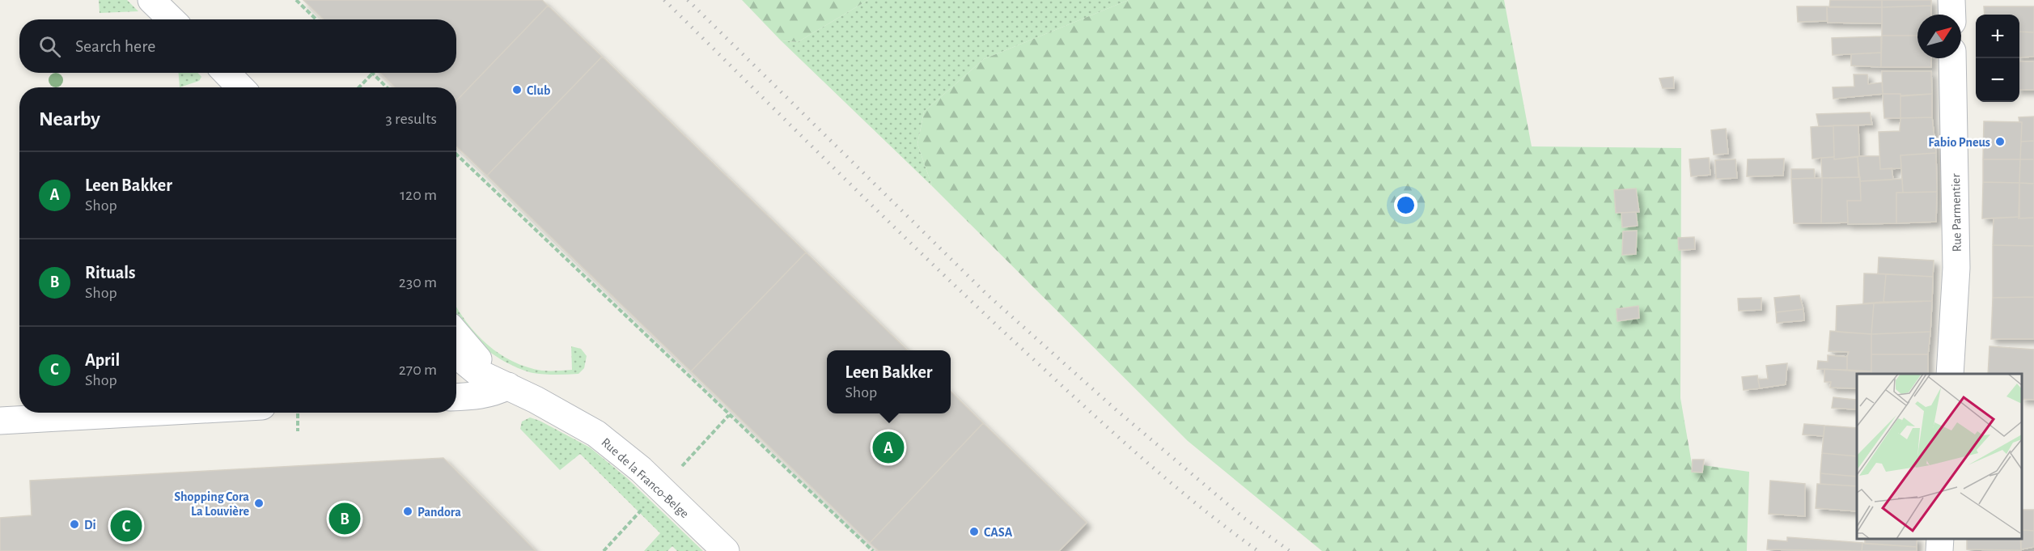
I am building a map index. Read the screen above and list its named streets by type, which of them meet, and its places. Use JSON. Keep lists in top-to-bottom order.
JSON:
{
  "streets": {
    "street": ["Rue Parmentier", "Rue de la Franco-Belge"]
  },
  "places": [
    "Club",
    "Fabio Pneus",
    "Shopping Cora La Louvière",
    "Pandora",
    "Di",
    "CASA"
  ],
  "north": "top right",
  "page": {
    "map_buttons": ["+", "−"],
    "search": "Search here",
    "heading": ["Nearby", "3 results"],
    "list": [
      {
        "mark": "A",
        "name": "Leen Bakker",
        "note": "Shop",
        "value": "120 m"
      },
      {
        "mark": "B",
        "name": "Rituals",
        "note": "Shop",
        "value": "230 m"
      },
      {
        "mark": "C",
        "name": "April",
        "note": "Shop",
        "value": "270 m"
      }
    ],
    "popup": ["Leen Bakker", "Shop"],
    "pins": ["A", "B", "C"]
  }
}
